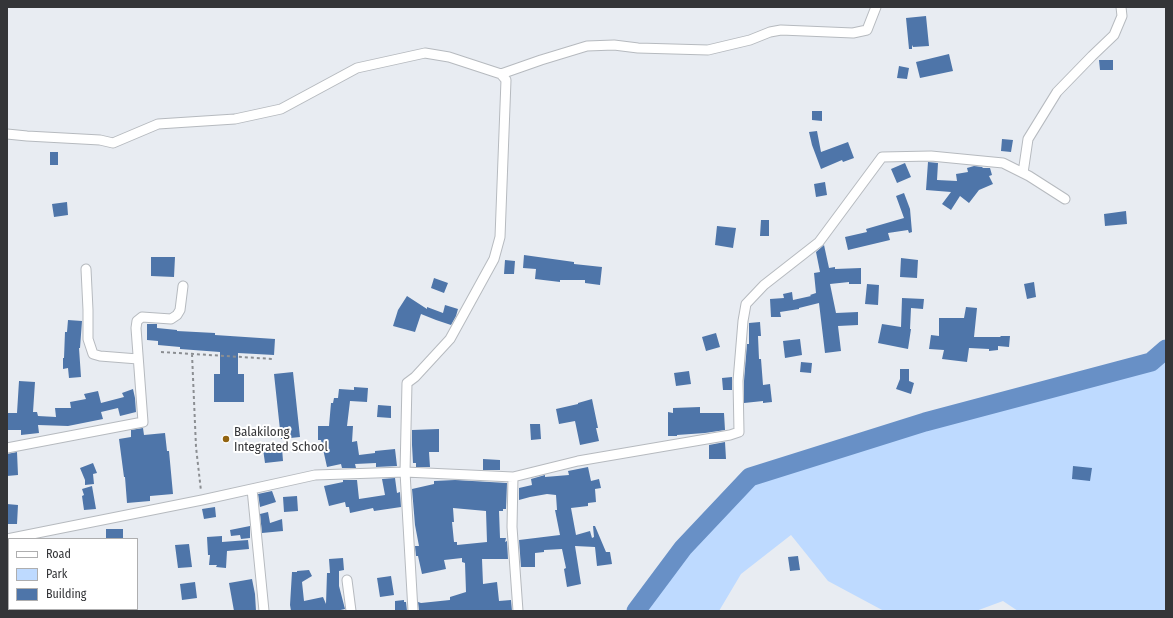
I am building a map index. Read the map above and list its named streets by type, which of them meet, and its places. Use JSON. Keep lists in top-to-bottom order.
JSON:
{
  "places": ["Balakilong Integrated School"],
  "legend": ["Road", "Park", "Building"]
}
